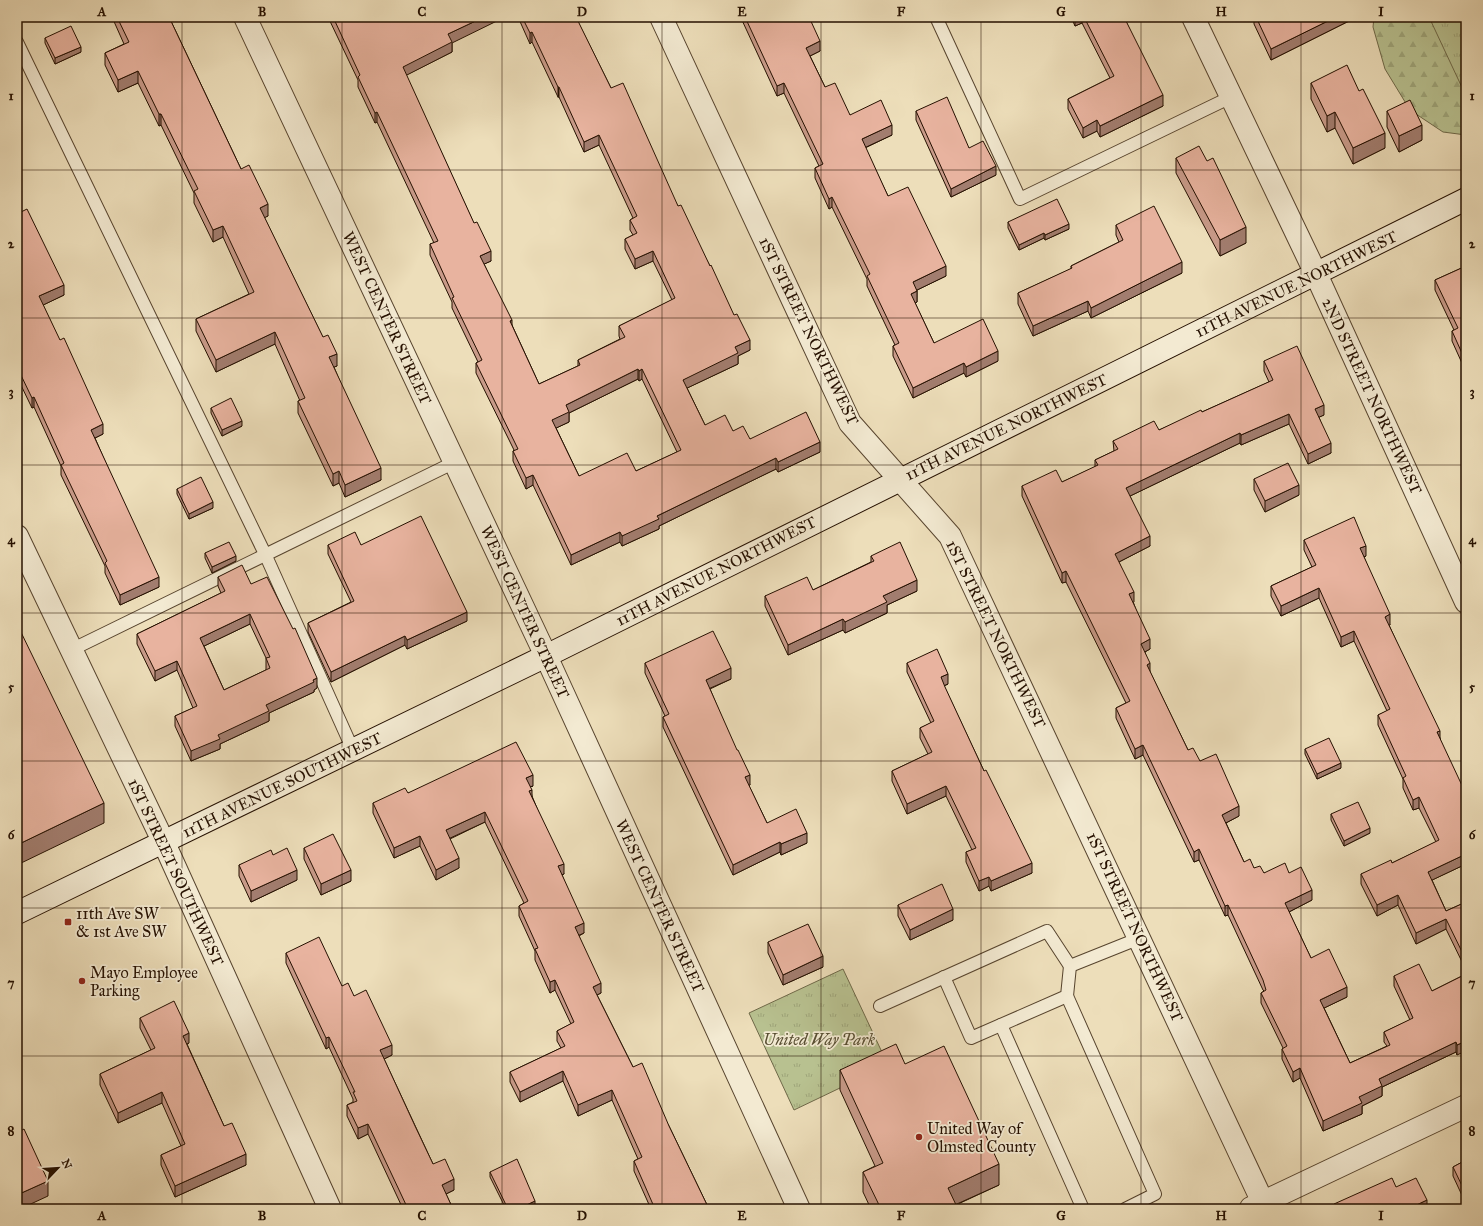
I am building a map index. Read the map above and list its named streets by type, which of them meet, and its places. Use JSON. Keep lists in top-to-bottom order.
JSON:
{
  "streets": {
    "street": [
      "11TH AVENUE NORTHWEST",
      "WEST CENTER STREET",
      "1ST STREET NORTHWEST",
      "2ND STREET NORTHWEST",
      "11TH AVENUE SOUTHWEST",
      "1ST STREET SOUTHWEST"
    ]
  },
  "crossings": [
    ["11TH AVENUE NORTHWEST", "WEST CENTER STREET"],
    ["11TH AVENUE NORTHWEST", "1ST STREET NORTHWEST"],
    ["11TH AVENUE NORTHWEST", "2ND STREET NORTHWEST"],
    ["11TH AVENUE NORTHWEST", "11TH AVENUE SOUTHWEST"],
    ["WEST CENTER STREET", "11TH AVENUE SOUTHWEST"],
    ["11TH AVENUE SOUTHWEST", "1ST STREET SOUTHWEST"]
  ],
  "parks": ["United Way Park"],
  "places": {
    "transit": ["11th Ave SW & 1st Ave SW"],
    "other": ["Mayo Employee Parking", "United Way of Olmsted County"]
  },
  "north": "top right",
  "grid": {
    "columns": [
      "A",
      "B",
      "C",
      "D",
      "E",
      "F",
      "G",
      "H",
      "I"
    ],
    "rows": [
      "1",
      "2",
      "3",
      "4",
      "5",
      "6",
      "7",
      "8"
    ]
  }
}
